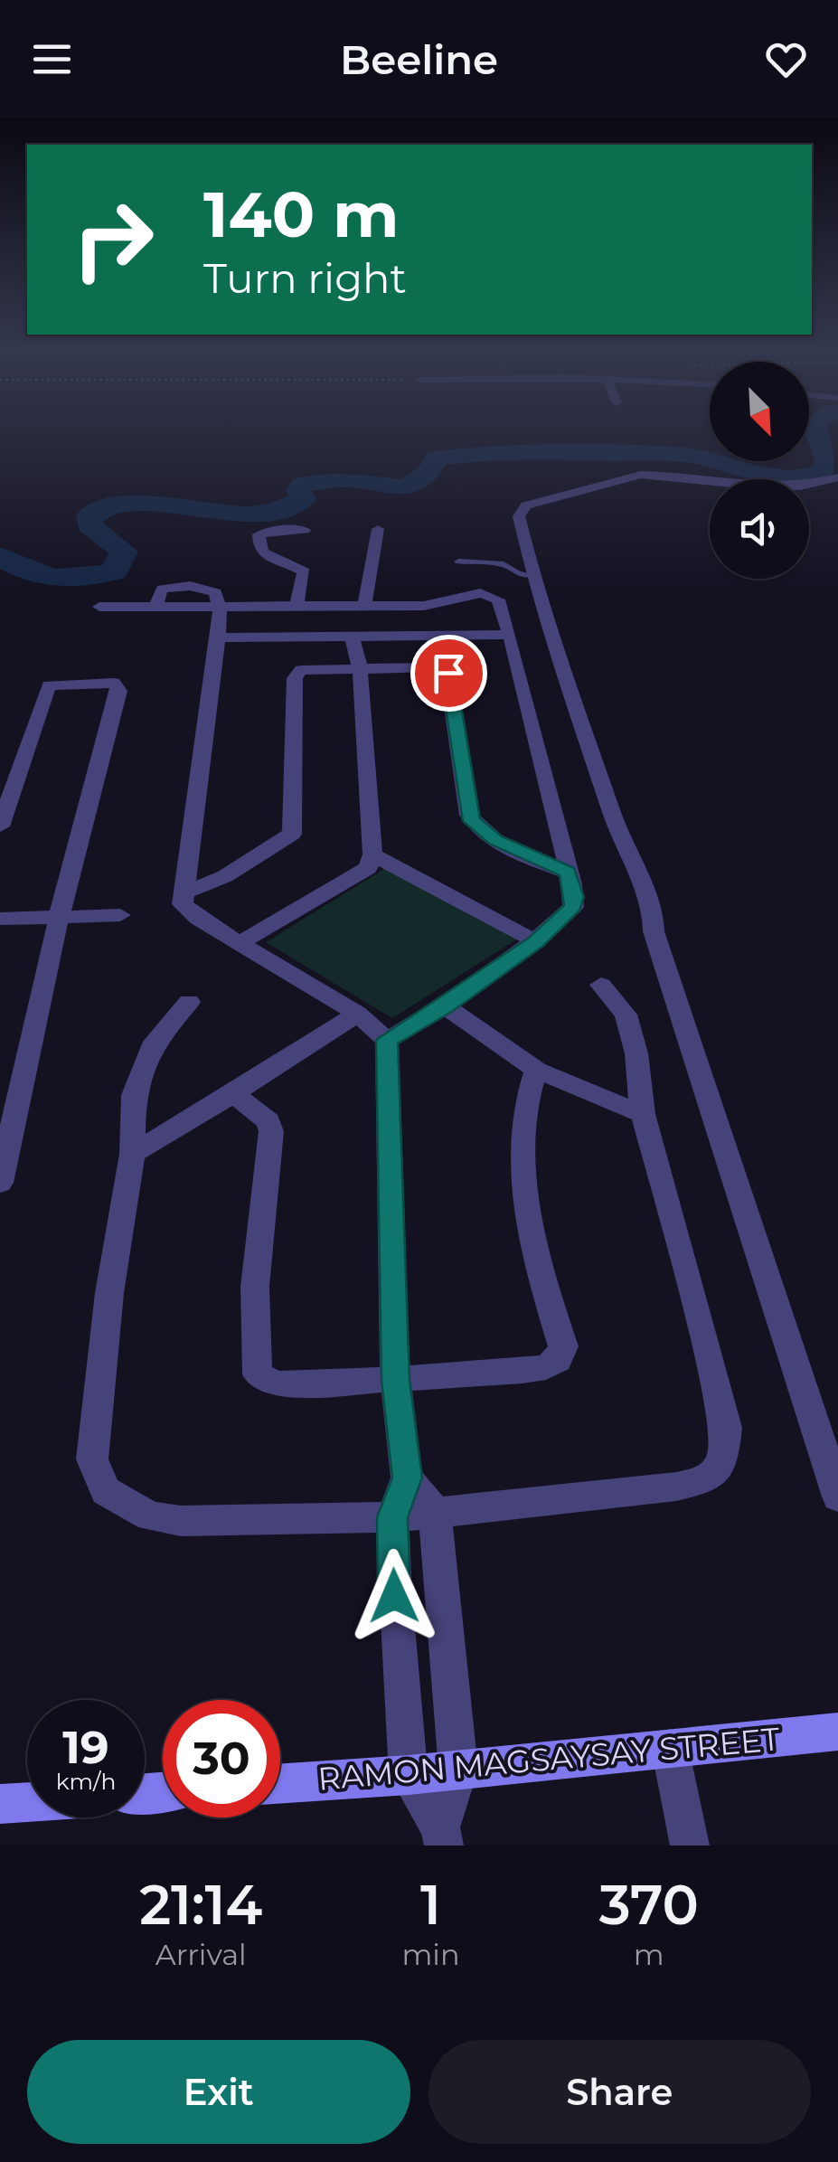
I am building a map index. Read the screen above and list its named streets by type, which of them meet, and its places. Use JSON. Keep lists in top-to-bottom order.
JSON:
{
  "streets": {
    "main road": ["RAMON MAGSAYSAY STREET"]
  },
  "north": "bottom right",
  "page": {
    "header": "Beeline",
    "turn": ["140 m", "Turn right"],
    "speed": "19 km/h",
    "limit": "30",
    "eta": [
      "21:14",
      "Arrival",
      "1",
      "min",
      "370",
      "m"
    ],
    "buttons": ["Exit", "Share"]
  }
}
